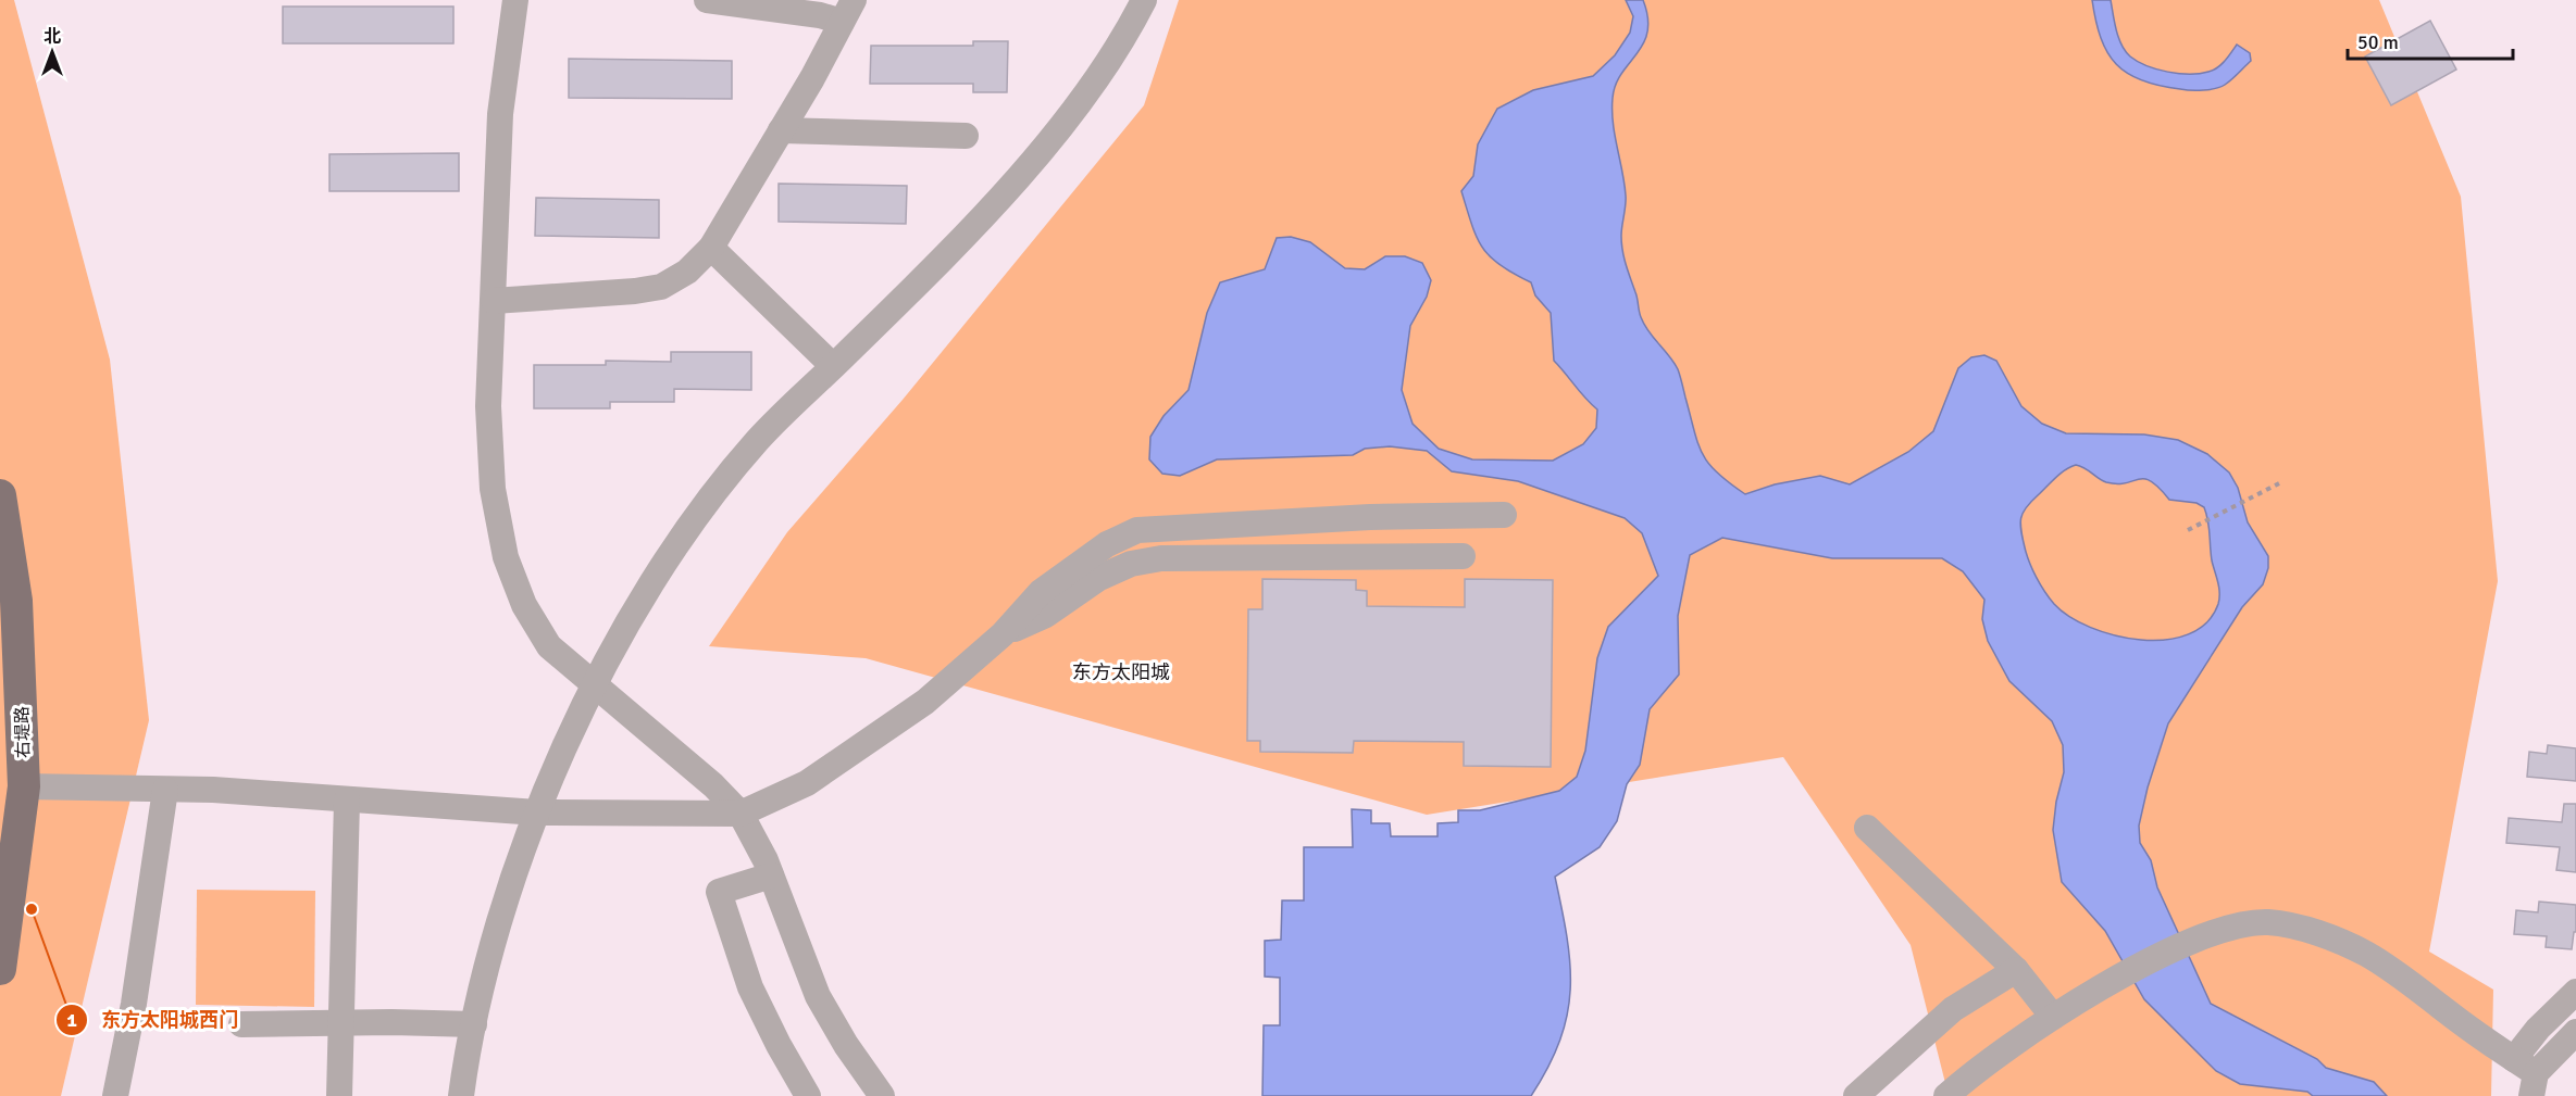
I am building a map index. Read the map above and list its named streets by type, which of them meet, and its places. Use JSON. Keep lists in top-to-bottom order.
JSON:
{
  "streets": {
    "main road": ["右堤路"]
  },
  "districts": ["东方太阳城"],
  "places": ["东方太阳城西门"],
  "scale_bar": "50 m",
  "north": "top"
}
